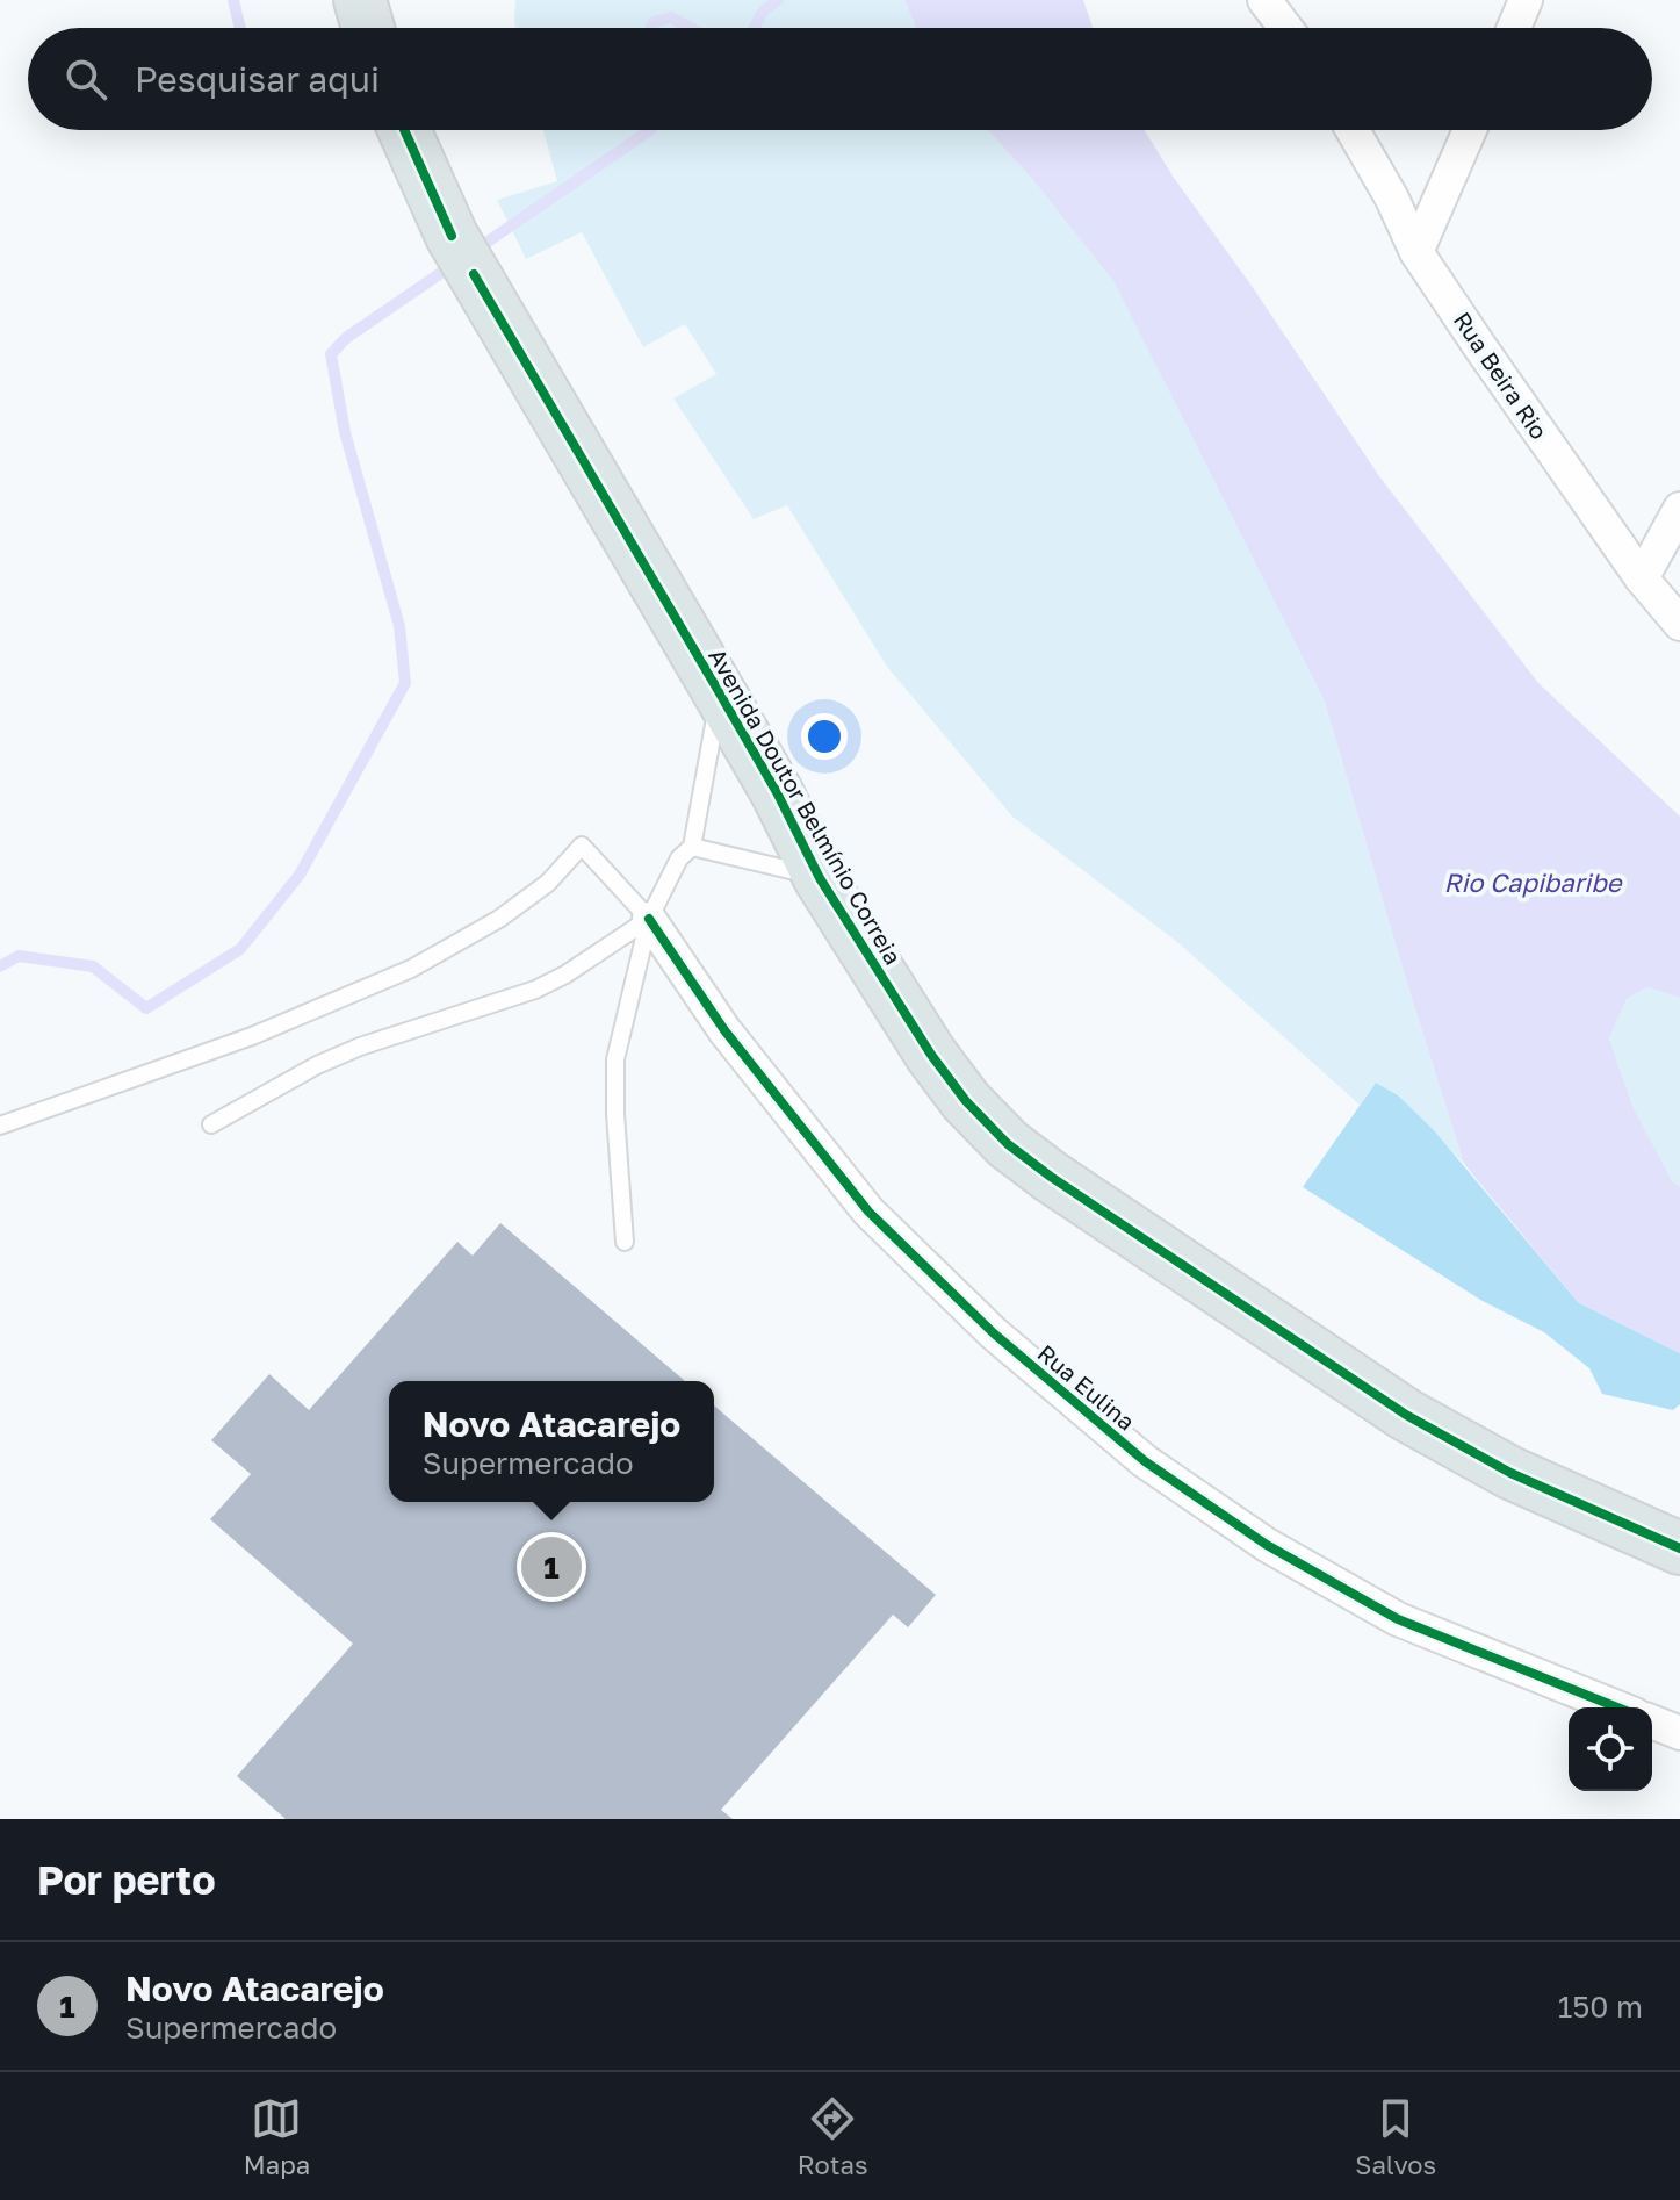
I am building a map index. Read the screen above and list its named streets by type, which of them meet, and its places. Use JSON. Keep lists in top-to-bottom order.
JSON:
{
  "streets": {
    "main road": ["Avenida Doutor Belmínio Correia"],
    "street": ["Rua Beira Rio", "Rua Eulina"]
  },
  "water": ["Rio Capibaribe"],
  "page": {
    "search": "Pesquisar aqui",
    "popup": ["Novo Atacarejo", "Supermercado"],
    "pins": "1",
    "heading": "Por perto",
    "list": [
      {
        "mark": "1",
        "name": "Novo Atacarejo",
        "note": "Supermercado",
        "value": "150 m"
      }
    ],
    "nav": ["Mapa", "Rotas", "Salvos"]
  }
}
